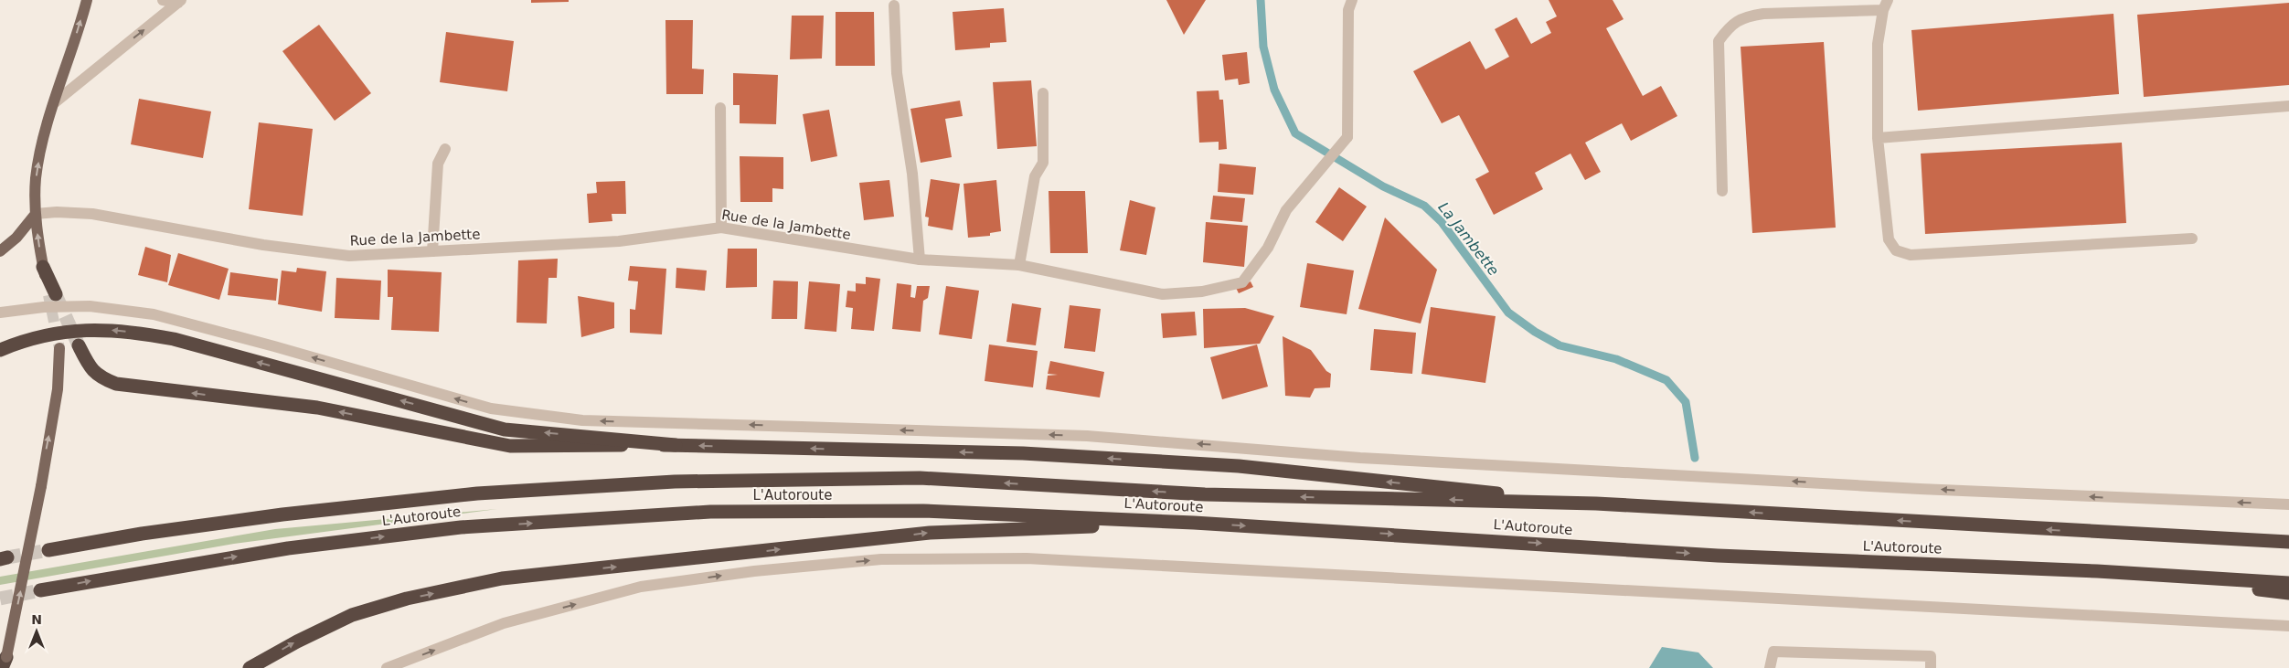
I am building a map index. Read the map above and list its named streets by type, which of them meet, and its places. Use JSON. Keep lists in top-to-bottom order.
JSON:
{
  "streets": {
    "highway": ["L'Autoroute"],
    "street": ["Rue de la Jambette"]
  },
  "water": ["La Jambette"],
  "north": "top"
}
